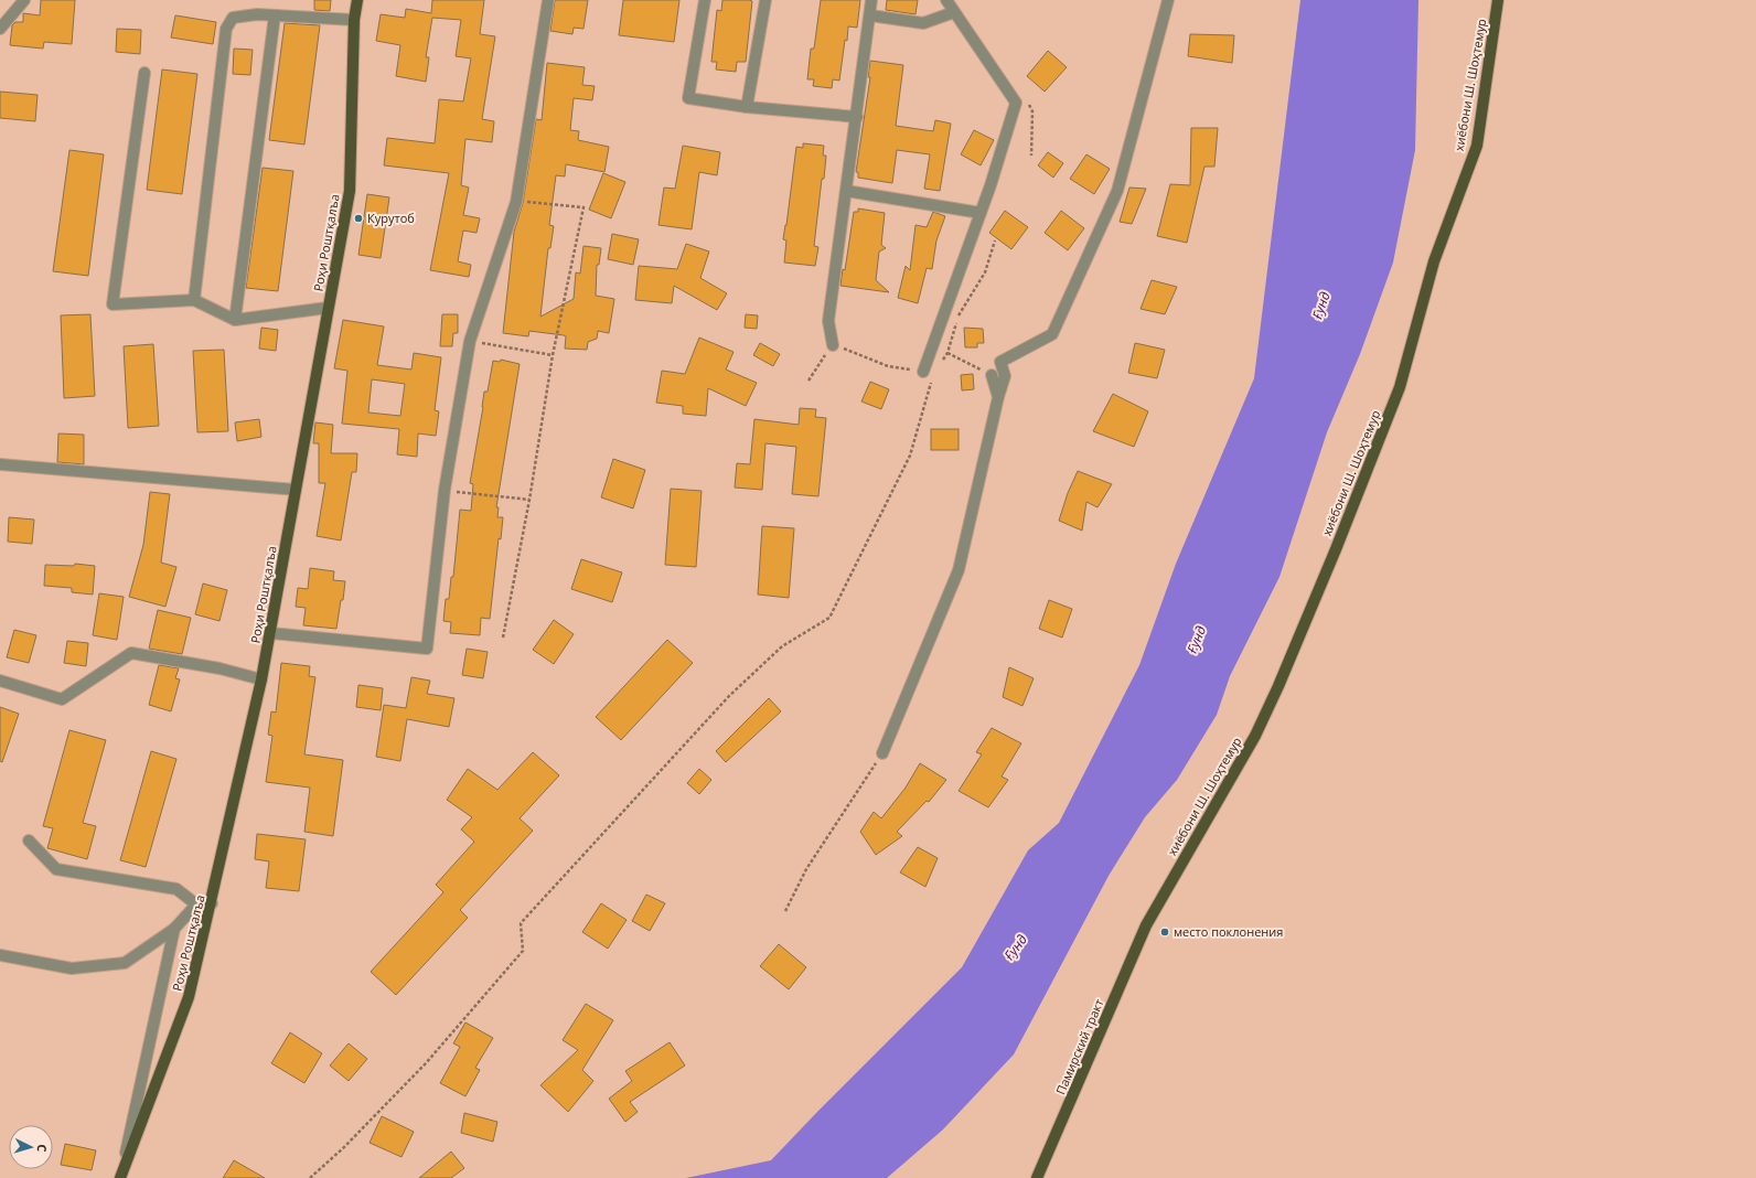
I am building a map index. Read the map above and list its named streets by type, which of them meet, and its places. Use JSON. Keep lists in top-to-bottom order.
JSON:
{
  "streets": {
    "main road": ["хиёбони Ш. Шоҳтемур", "Роҳи Роштқалъа", "Памирский тракт"]
  },
  "crossings": [
    ["хиёбони Ш. Шоҳтемур", "Памирский тракт"]
  ],
  "water": ["Ғунд"],
  "places": ["Курутоб", "место поклонения"],
  "north": "right"
}
